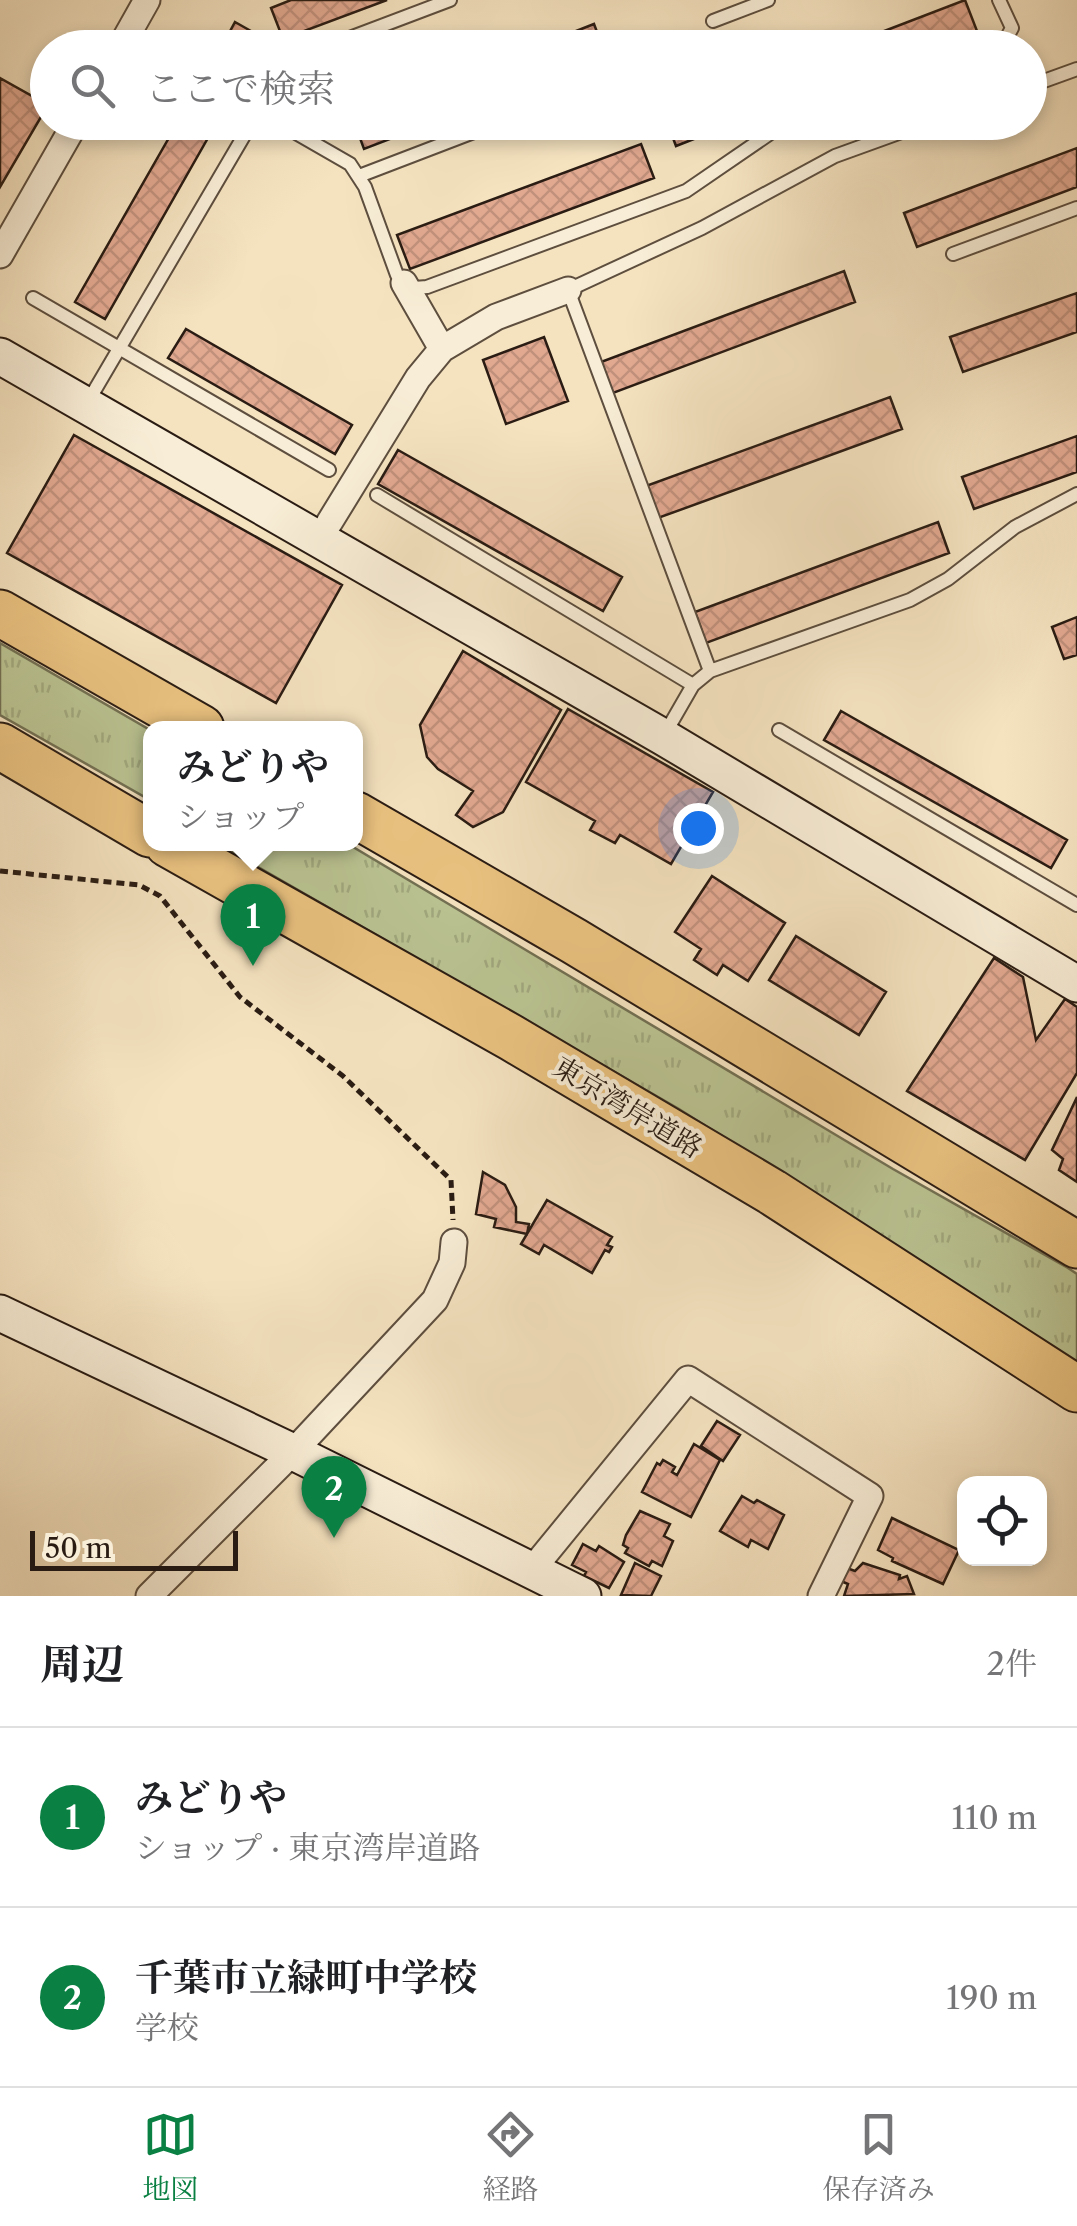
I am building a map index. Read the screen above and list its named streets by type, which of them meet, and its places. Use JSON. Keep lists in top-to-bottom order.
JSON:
{
  "streets": {
    "highway": ["東京湾岸道路"]
  },
  "scale_bar": "50 m",
  "page": {
    "search": "ここで検索",
    "popup": ["みどりや", "ショップ"],
    "pins": ["1", "2"],
    "scale": "50 m",
    "heading": ["周辺", "2件"],
    "list": [
      {
        "mark": "1",
        "name": "みどりや",
        "note": "ショップ · 東京湾岸道路",
        "value": "110 m"
      },
      {
        "mark": "2",
        "name": "千葉市立緑町中学校",
        "note": "学校",
        "value": "190 m"
      }
    ],
    "nav": ["地図", "経路", "保存済み"]
  }
}
